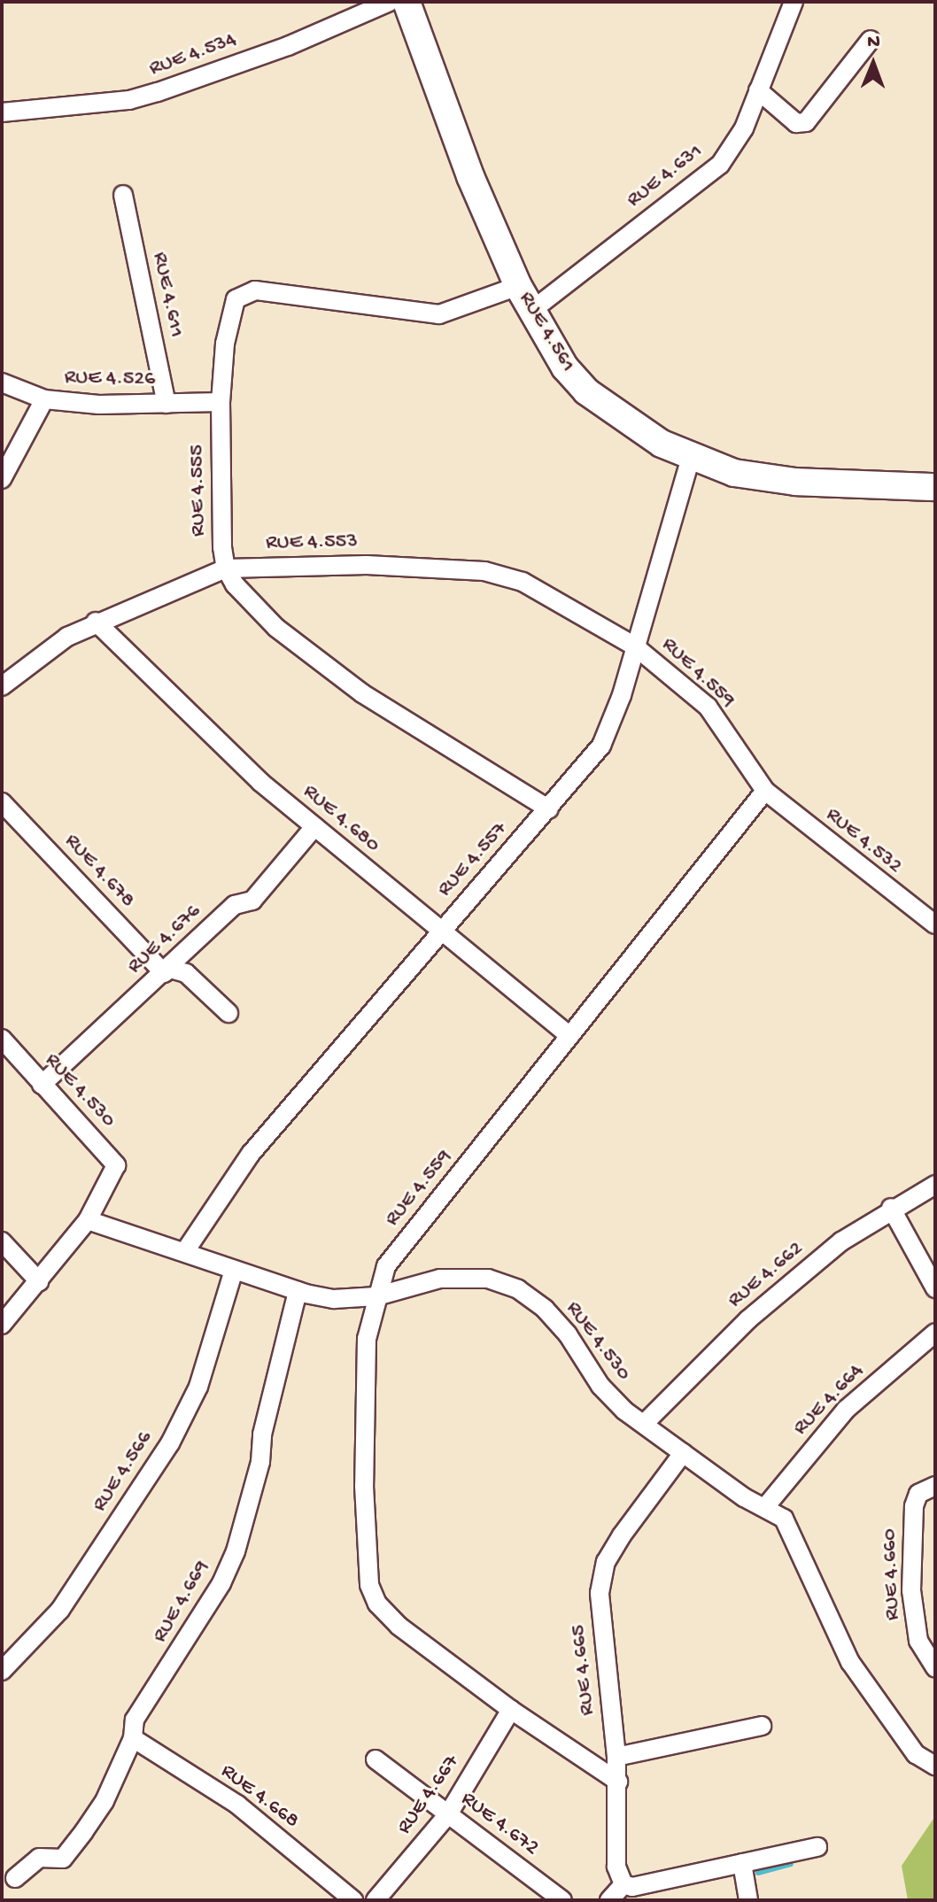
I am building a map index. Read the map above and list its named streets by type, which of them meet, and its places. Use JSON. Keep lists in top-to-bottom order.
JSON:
{
  "streets": {
    "main road": ["RUE 4.561"],
    "street": [
      "RUE 4.534",
      "RUE 4.631",
      "RUE 4.611",
      "RUE 4.526",
      "RUE 4.555",
      "RUE 4.553",
      "RUE 4.559",
      "RUE 4.680",
      "RUE 4.532",
      "RUE 4.557",
      "RUE 4.678",
      "RUE 4.676",
      "RUE 4.530",
      "RUE 4.662",
      "RUE 4.664",
      "RUE 4.566",
      "RUE 4.660",
      "RUE 4.669",
      "RUE 4.665",
      "RUE 4.667",
      "RUE 4.668",
      "RUE 4.672"
    ]
  },
  "crossings": [
    ["RUE 4.631", "RUE 4.561"],
    ["RUE 4.611", "RUE 4.526"],
    ["RUE 4.561", "RUE 4.555"],
    ["RUE 4.561", "RUE 4.557"],
    ["RUE 4.526", "RUE 4.555"],
    ["RUE 4.555", "RUE 4.553"],
    ["RUE 4.553", "RUE 4.559"],
    ["RUE 4.553", "RUE 4.680"],
    ["RUE 4.553", "RUE 4.557"],
    ["RUE 4.559", "RUE 4.680"],
    ["RUE 4.559", "RUE 4.532"],
    ["RUE 4.559", "RUE 4.557"],
    ["RUE 4.559", "RUE 4.530"],
    ["RUE 4.559", "RUE 4.665"],
    ["RUE 4.559", "RUE 4.667"],
    ["RUE 4.680", "RUE 4.557"],
    ["RUE 4.680", "RUE 4.676"],
    ["RUE 4.557", "RUE 4.530"],
    ["RUE 4.678", "RUE 4.676"],
    ["RUE 4.676", "RUE 4.530"],
    ["RUE 4.530", "RUE 4.662"],
    ["RUE 4.530", "RUE 4.664"],
    ["RUE 4.530", "RUE 4.566"],
    ["RUE 4.530", "RUE 4.669"],
    ["RUE 4.530", "RUE 4.665"],
    ["RUE 4.669", "RUE 4.668"],
    ["RUE 4.667", "RUE 4.672"]
  ],
  "north": "top"
}
